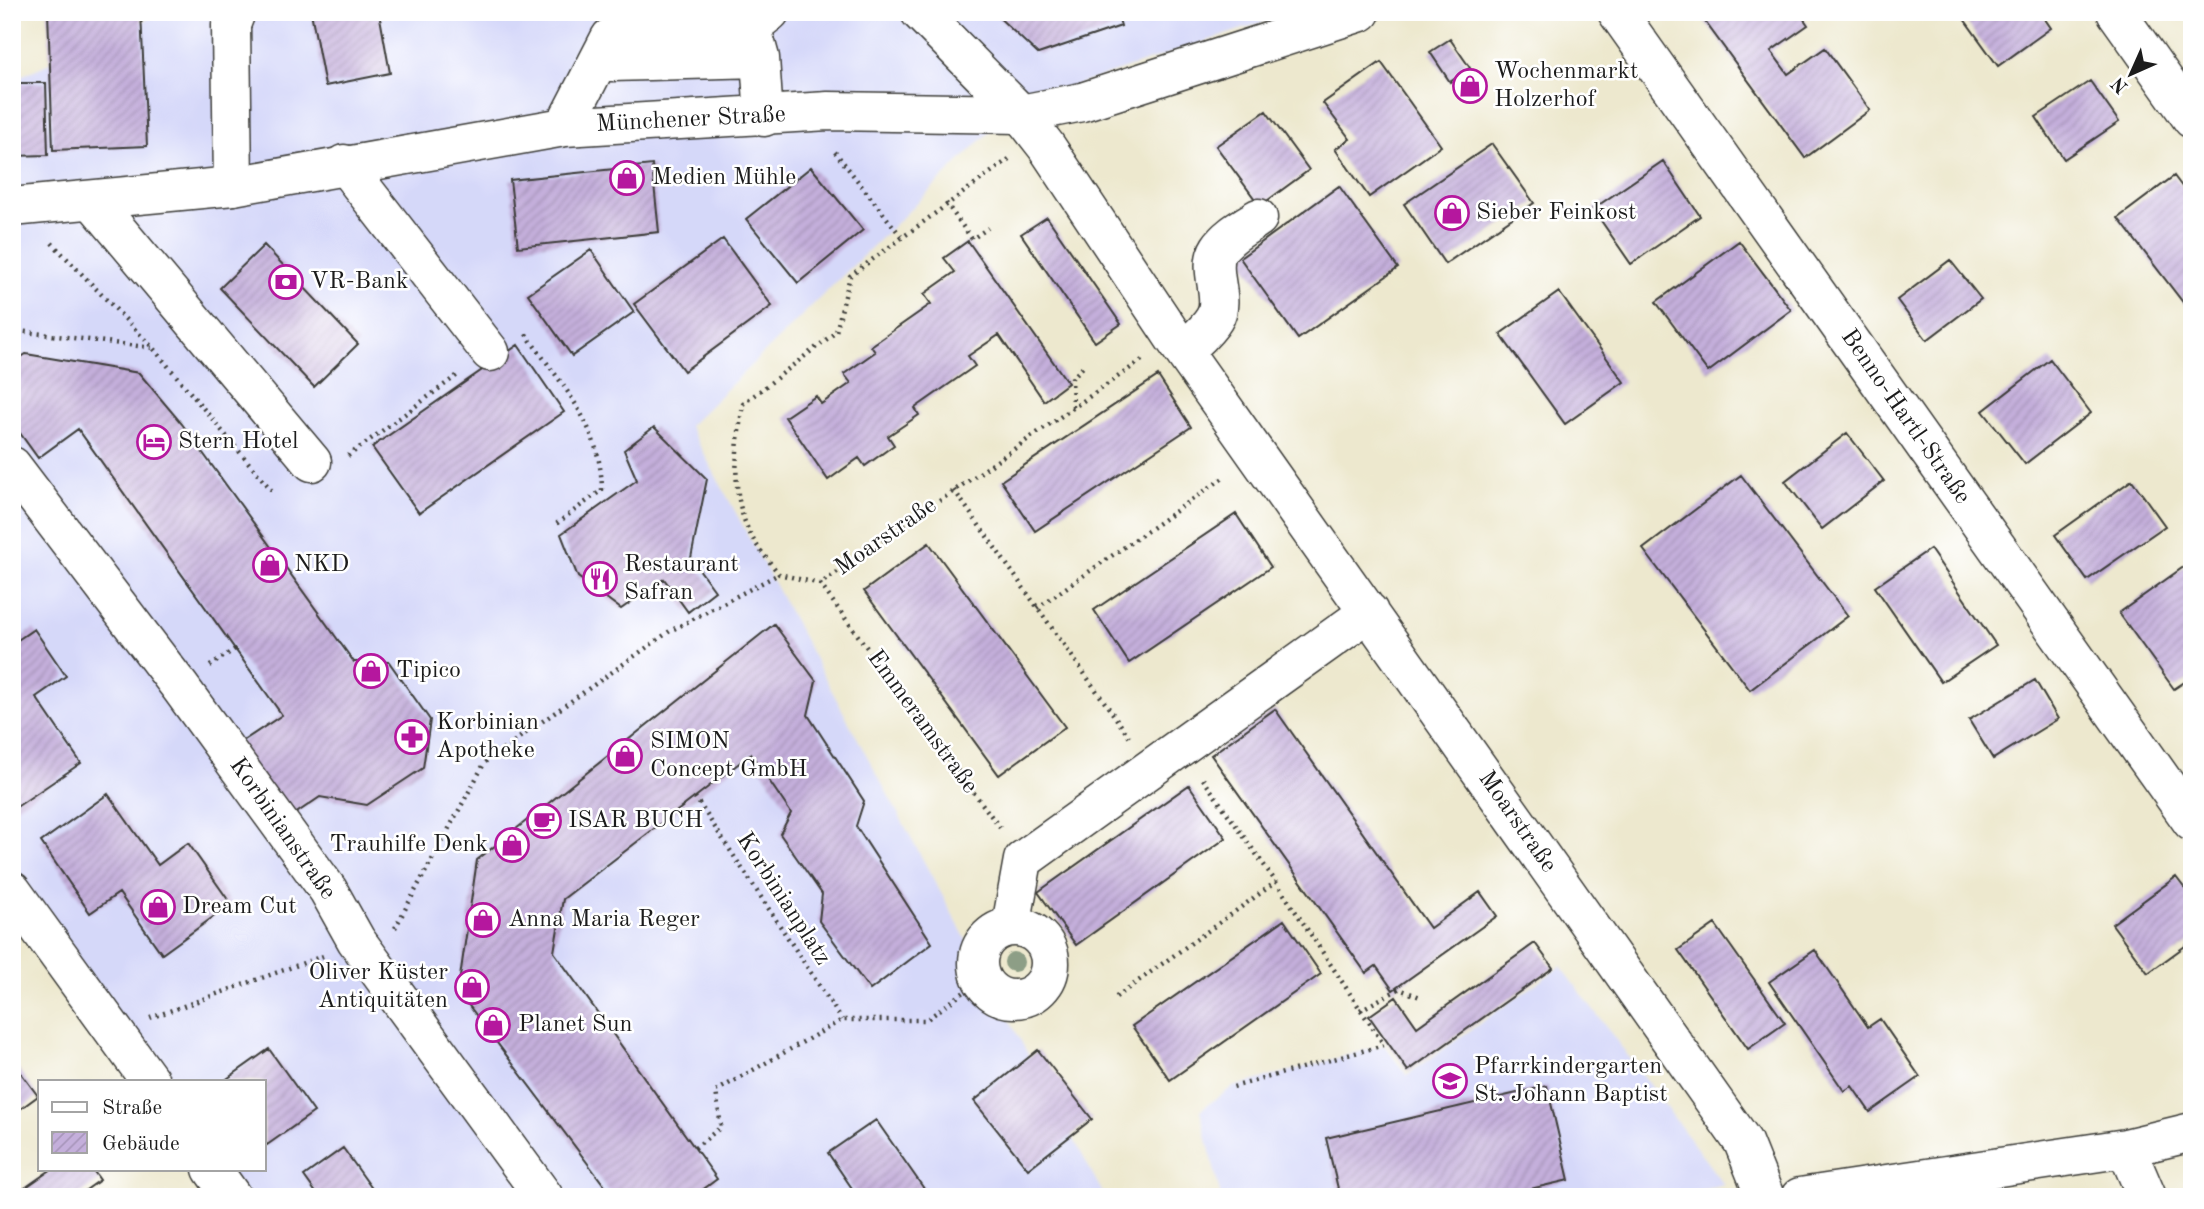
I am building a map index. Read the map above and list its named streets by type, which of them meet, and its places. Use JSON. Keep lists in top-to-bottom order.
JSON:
{
  "streets": {
    "street": [
      "Münchener Straße",
      "Benno-Hartl-Straße",
      "Moarstraße",
      "Korbinianstraße"
    ],
    "path": ["Emmeramstraße", "Korbinianplatz"]
  },
  "crossings": [
    ["Münchener Straße", "Moarstraße"],
    ["Moarstraße", "Emmeramstraße"]
  ],
  "places": {
    "shop": [
      "Wochenmarkt Holzerhof",
      "Medien Mühle",
      "Sieber Feinkost",
      "NKD",
      "Tipico",
      "SIMON Concept GmbH",
      "Trauhilfe Denk",
      "Dream Cut",
      "Anna Maria Reger",
      "Oliver Küster Antiquitäten",
      "Planet Sun"
    ],
    "bank": ["VR-Bank"],
    "hotel": ["Stern Hotel"],
    "restaurant": ["Restaurant Safran"],
    "pharmacy": ["Korbinian Apotheke"],
    "cafe": ["ISAR BUCH"],
    "school or university": ["Pfarrkindergarten St. Johann Baptist"]
  },
  "legend": ["Straße", "Gebäude"],
  "north": "bottom left"
}
